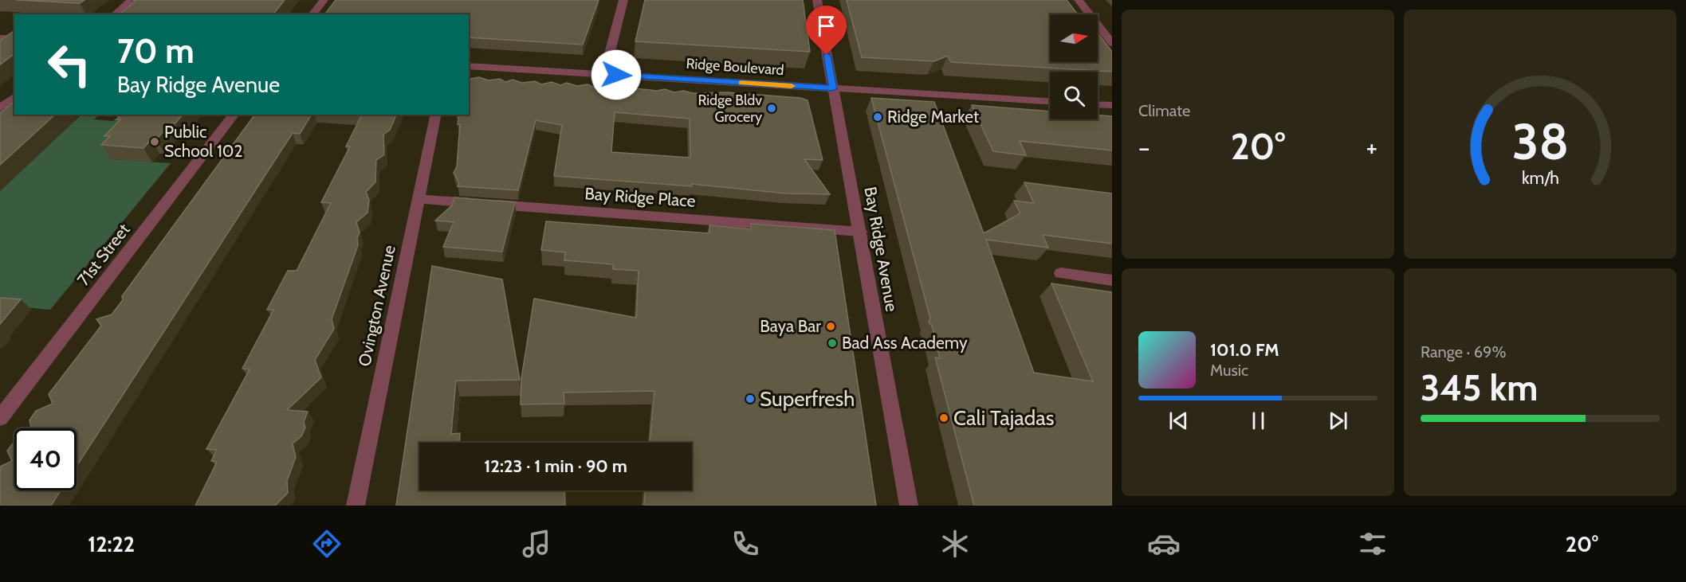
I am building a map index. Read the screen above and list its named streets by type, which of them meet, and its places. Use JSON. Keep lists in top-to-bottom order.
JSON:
{
  "streets": {
    "street": [
      "Ridge Boulevard",
      "Bay Ridge Place",
      "Bay Ridge Avenue",
      "71st Street",
      "Ovington Avenue"
    ]
  },
  "crossings": [
    ["Ridge Boulevard", "Bay Ridge Avenue"],
    ["Bay Ridge Place", "Bay Ridge Avenue"],
    ["Bay Ridge Place", "Ovington Avenue"]
  ],
  "places": [
    "Ridge Bldv Grocery",
    "Ridge Market",
    "Public School 102",
    "Baya Bar",
    "Bad Ass Academy",
    "Superfresh",
    "Cali Tajadas"
  ],
  "north": "right",
  "page": {
    "tile": [
      "Climate",
      ["Range · 69%", "345 km"]
    ],
    "turn": ["70 m", "Bay Ridge Avenue"],
    "heat": ["−", "20°", "+"],
    "song": ["101.0 FM", "Music"],
    "limit": "40",
    "trip": "12:23 · 1 min · 90 m",
    "tabs": ["12:22", "20°"],
    "gauge": ["38", "km/h"]
  }
}
